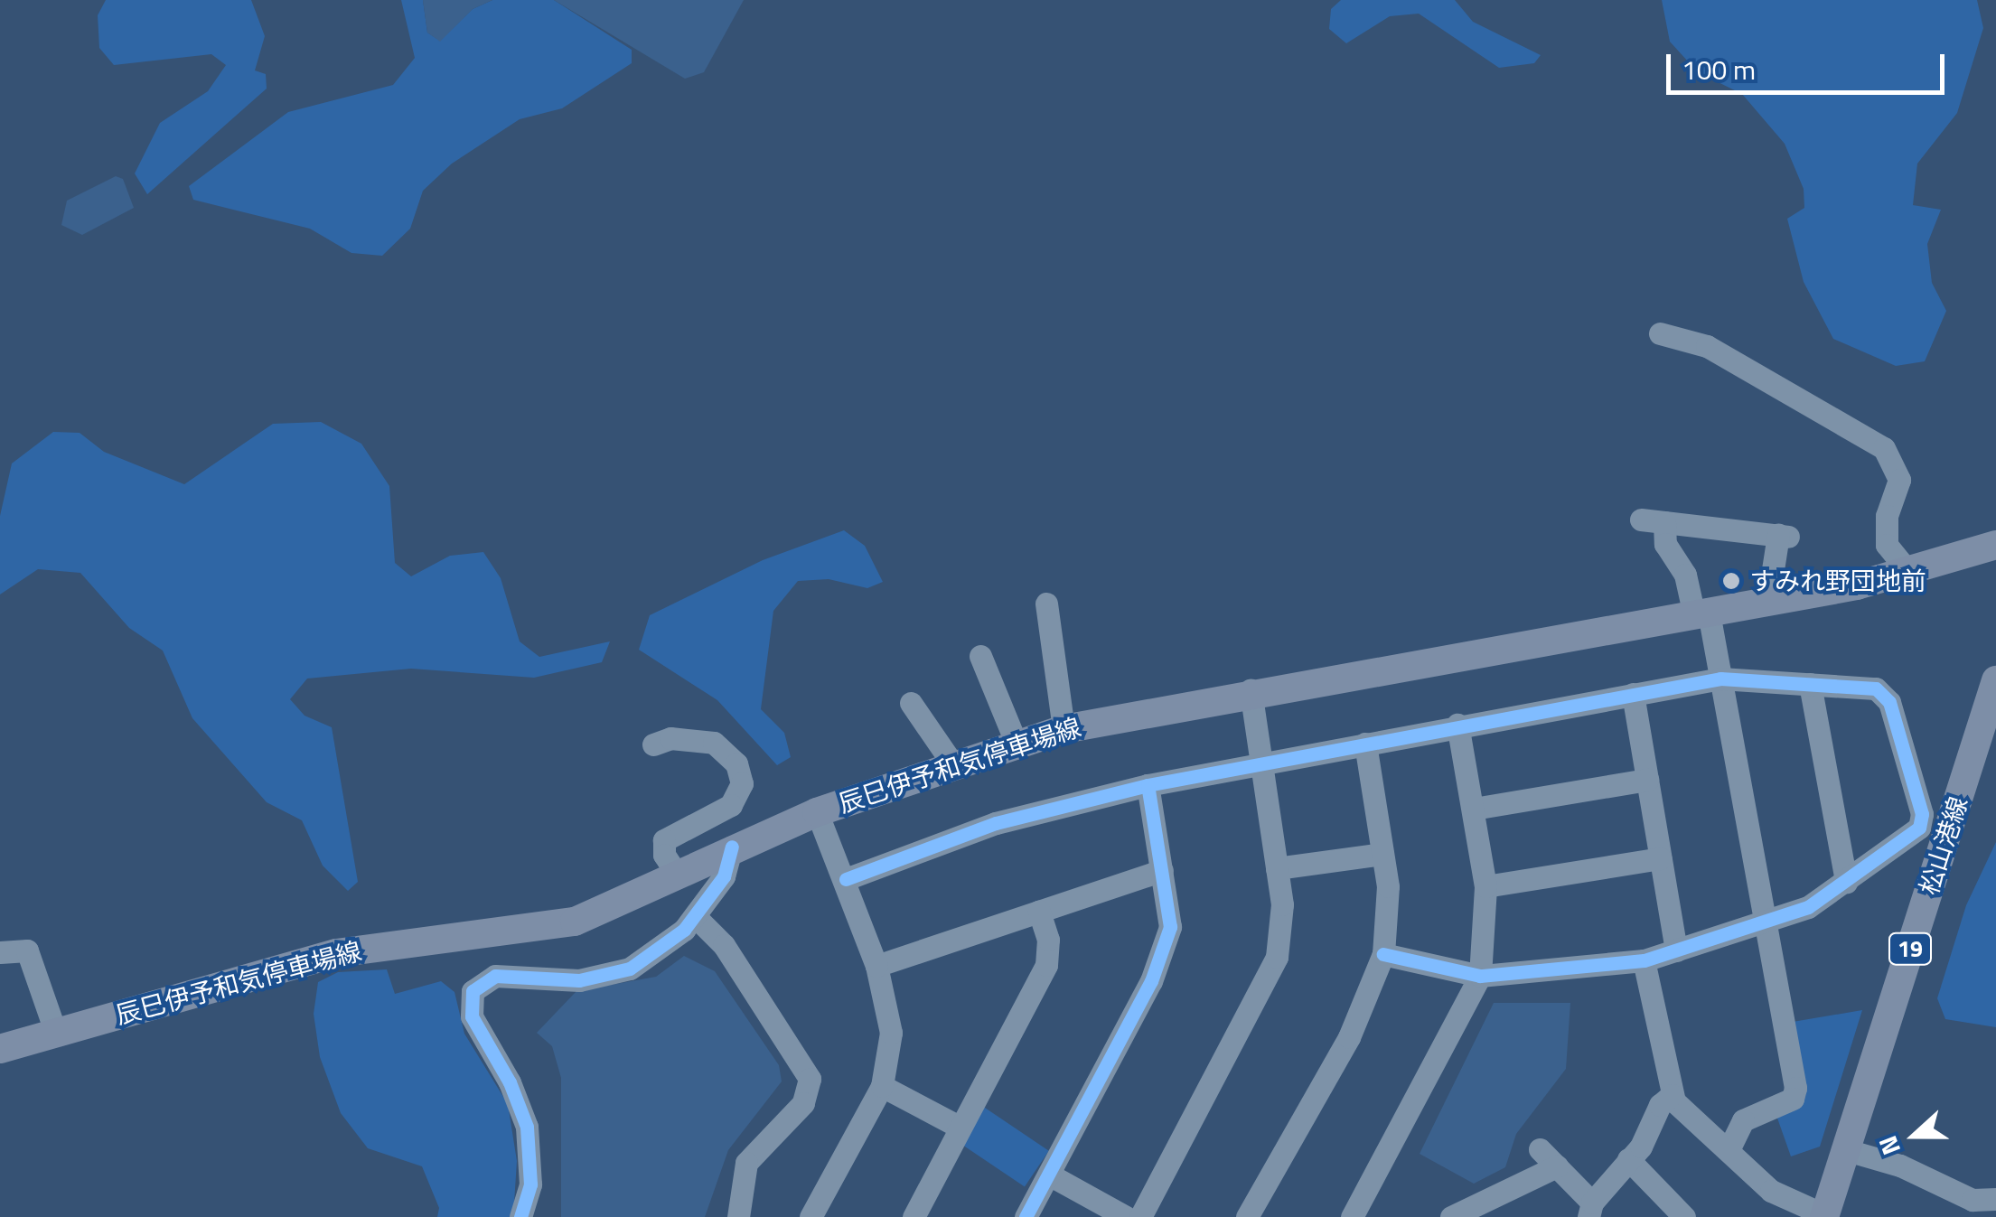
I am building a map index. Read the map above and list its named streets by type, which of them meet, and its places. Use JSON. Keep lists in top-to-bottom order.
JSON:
{
  "streets": {
    "main road": ["辰巳伊予和気停車場線", "松山港線", "19"]
  },
  "places": ["すみれ野団地前"],
  "scale_bar": "100 m",
  "north": "left"
}
